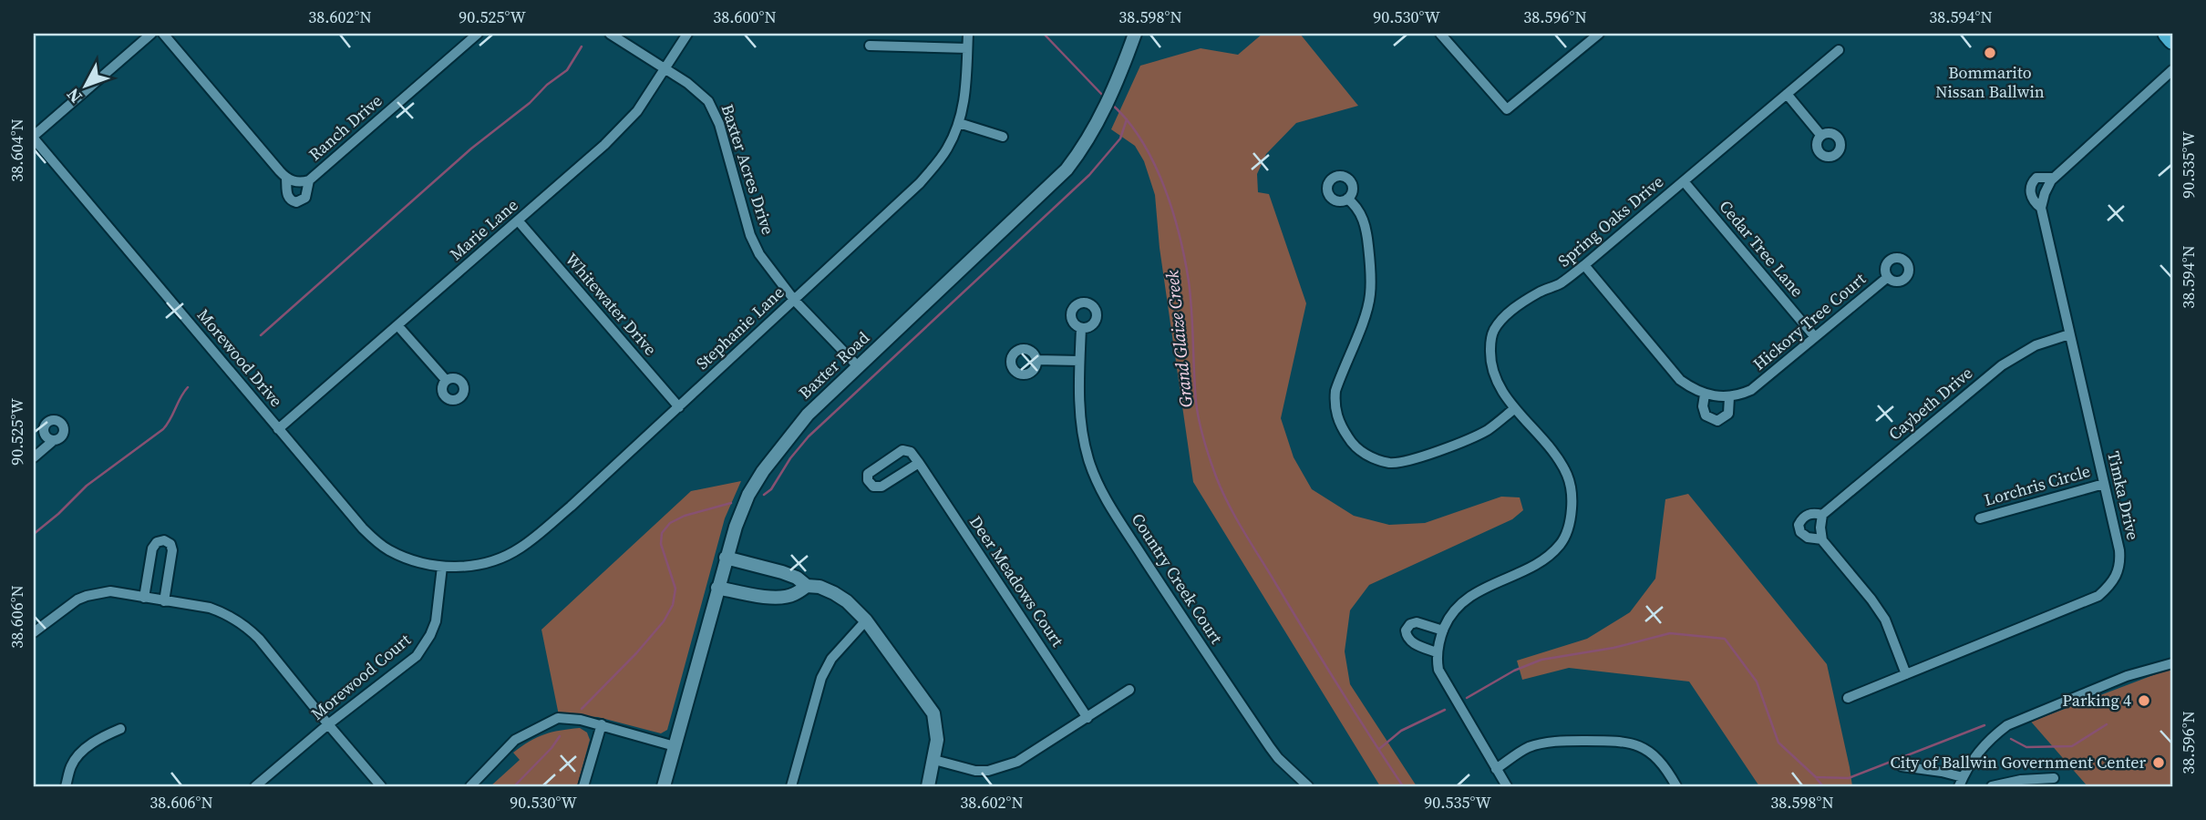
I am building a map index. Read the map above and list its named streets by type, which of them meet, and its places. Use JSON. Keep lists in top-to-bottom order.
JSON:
{
  "streets": {
    "main road": ["Baxter Road"],
    "street": [
      "Ranch Drive",
      "Baxter Acres Drive",
      "Spring Oaks Drive",
      "Marie Lane",
      "Cedar Tree Lane",
      "Whitewater Drive",
      "Hickory Tree Court",
      "Stephanie Lane",
      "Morewood Drive",
      "Caybeth Drive",
      "Lorchris Circle",
      "Timka Drive",
      "Country Creek Court",
      "Deer Meadows Court",
      "Morewood Court"
    ]
  },
  "crossings": [
    ["Baxter Acres Drive", "Marie Lane"],
    ["Baxter Acres Drive", "Stephanie Lane"],
    ["Baxter Acres Drive", "Baxter Road"],
    ["Spring Oaks Drive", "Cedar Tree Lane"],
    ["Marie Lane", "Whitewater Drive"],
    ["Marie Lane", "Morewood Drive"],
    ["Cedar Tree Lane", "Hickory Tree Court"],
    ["Whitewater Drive", "Stephanie Lane"],
    ["Stephanie Lane", "Morewood Drive"],
    ["Stephanie Lane", "Morewood Court"],
    ["Morewood Drive", "Morewood Court"],
    ["Caybeth Drive", "Timka Drive"],
    ["Lorchris Circle", "Timka Drive"]
  ],
  "water": ["Grand Glaize Creek"],
  "places": ["Bommarito Nissan Ballwin", "Parking 4", "City of Ballwin Government Center"],
  "north": "bottom left",
  "coordinates": [
    "38.602°N",
    "90.525°W",
    "38.600°N",
    "38.598°N",
    "90.530°W",
    "38.596°N",
    "38.594°N",
    "38.604°N",
    "90.535°W",
    "38.606°N"
  ]
}
